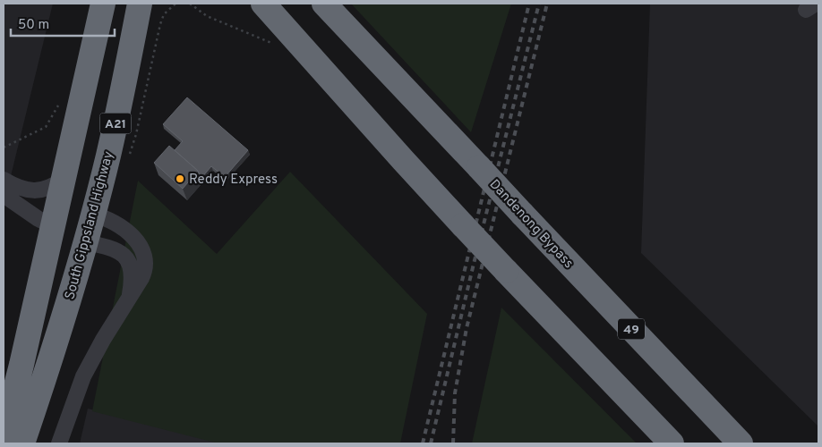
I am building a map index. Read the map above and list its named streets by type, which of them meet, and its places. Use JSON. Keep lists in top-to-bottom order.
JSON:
{
  "streets": {
    "highway": [
      "A21",
      "Dandenong Bypass",
      "South Gippsland Highway",
      "49"
    ]
  },
  "places": ["Reddy Express"],
  "scale_bar": "50 m"
}
